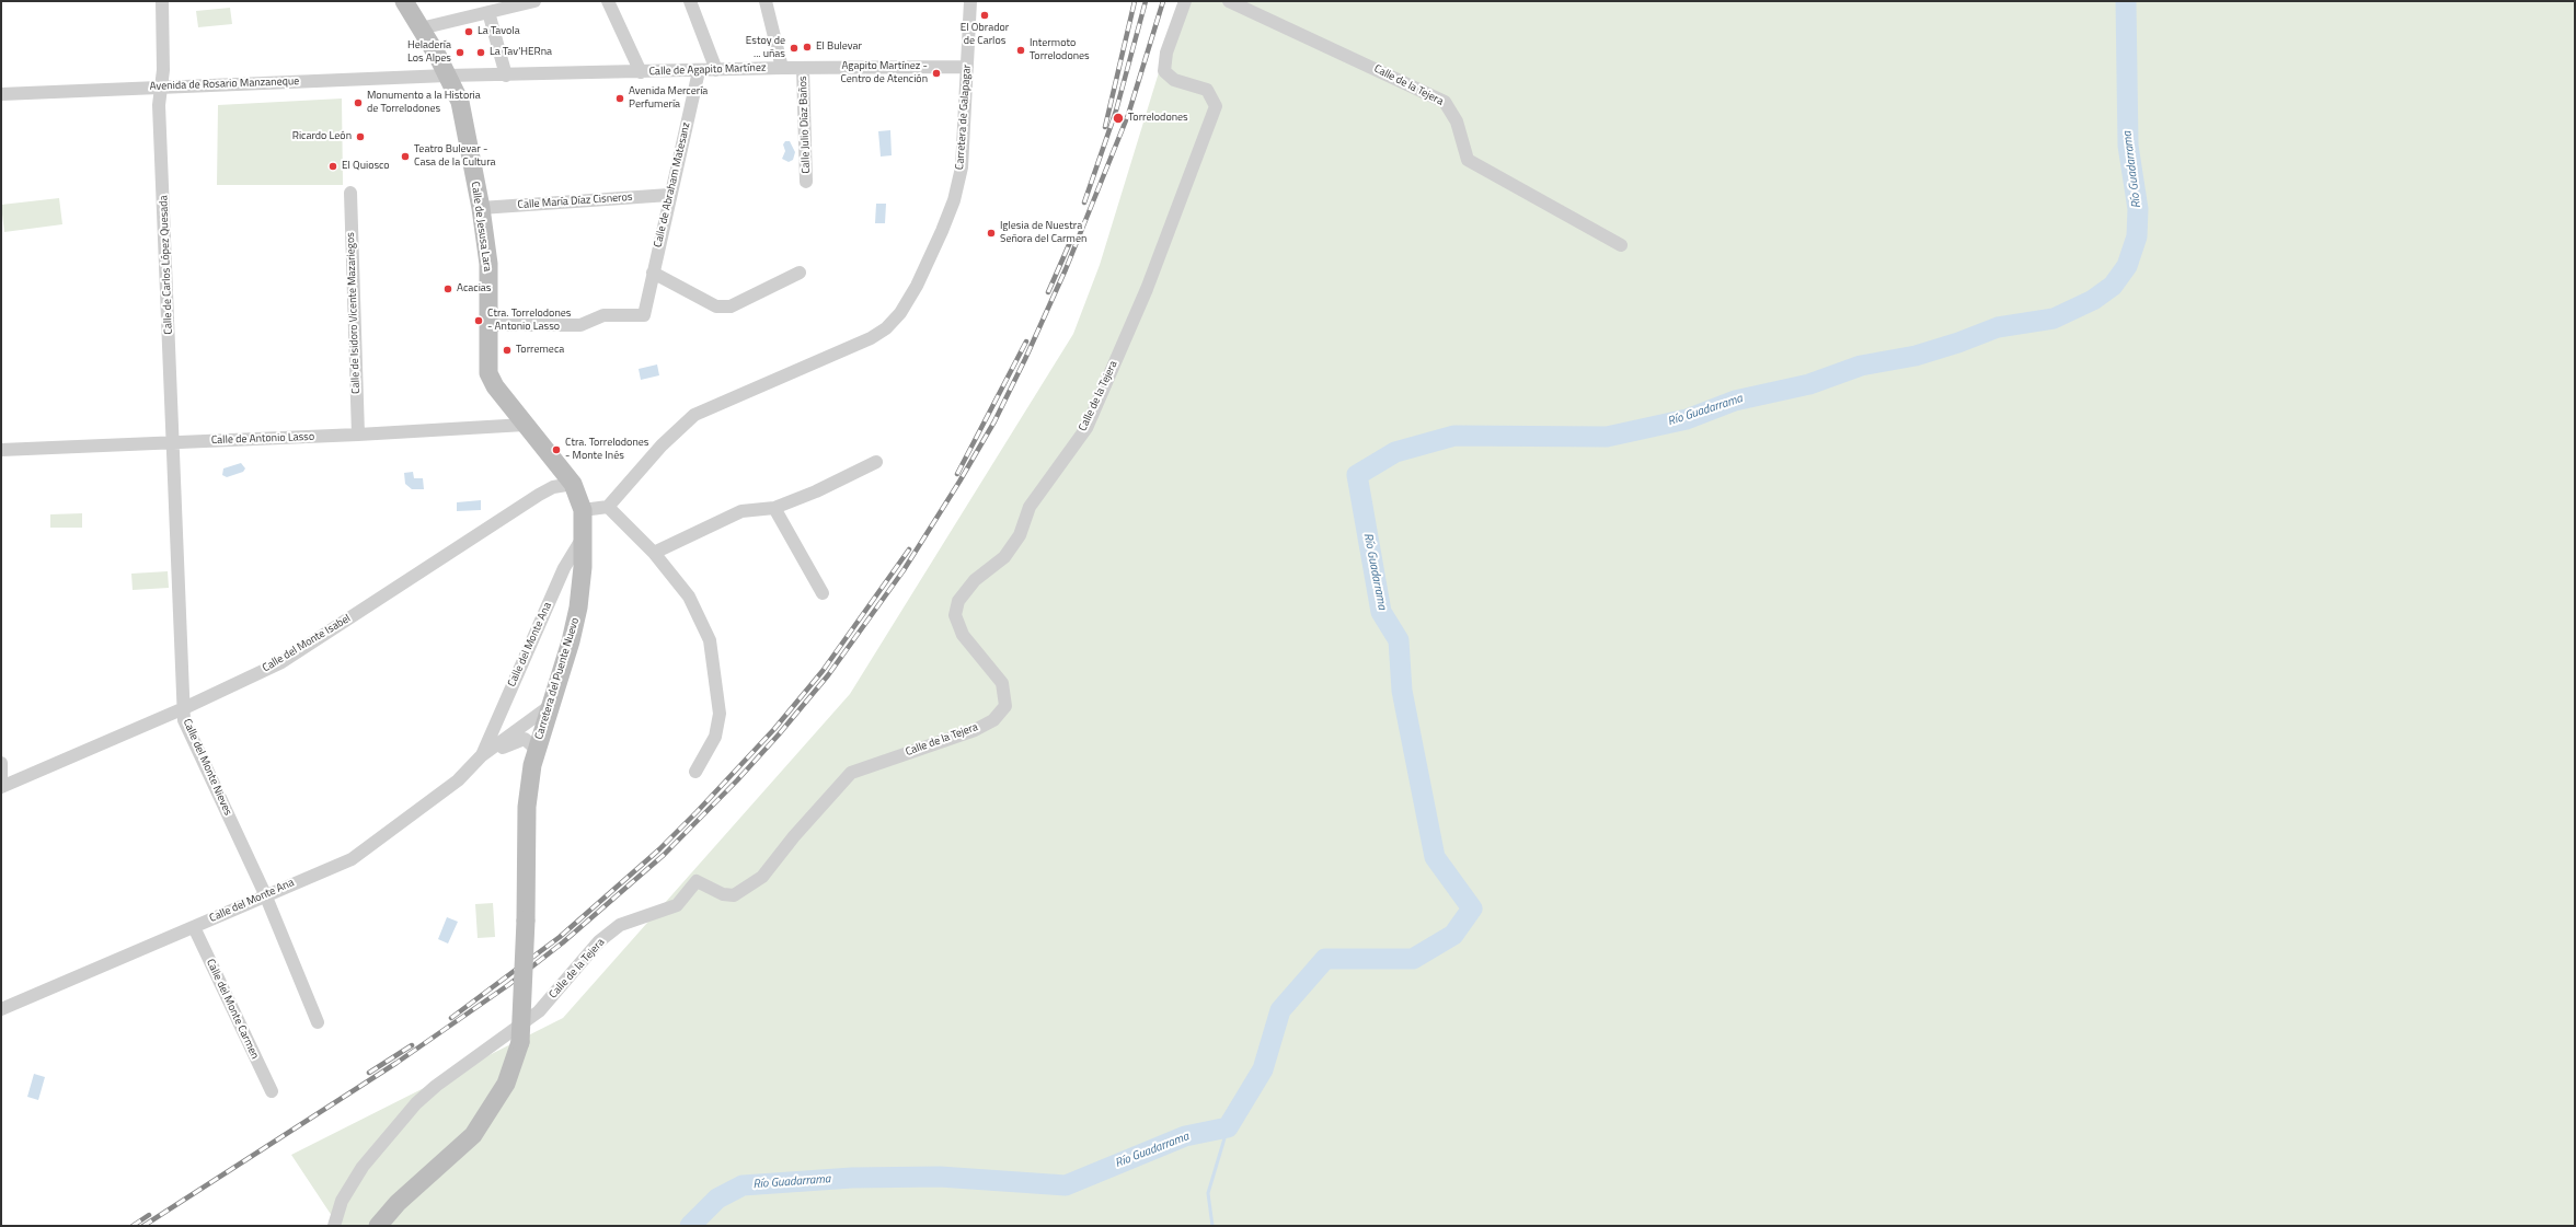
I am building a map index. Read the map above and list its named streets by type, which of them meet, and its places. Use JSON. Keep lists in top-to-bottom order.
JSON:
{
  "streets": {
    "main road": ["Calle de Jesusa Lara", "Carretera del Puente Nuevo"],
    "street": [
      "Calle de Agapito Martínez",
      "Avenida de Rosario Manzaneque",
      "Calle de la Tejera",
      "Carretera de Galapagar",
      "Calle Julio Díaz Baños",
      "Calle de Abraham Matesanz",
      "Calle María Díaz Cisneros",
      "Calle de Carlos López Quesada",
      "Calle de Isidoro Vicente Mazariegos",
      "Calle de Antonio Lasso",
      "Calle del Monte Isabel",
      "Calle del Monte Ana",
      "Calle del Monte Nieves",
      "Calle del Monte Carmen"
    ]
  },
  "crossings": [
    ["Calle de Agapito Martínez", "Avenida de Rosario Manzaneque"],
    ["Calle de Agapito Martínez", "Carretera de Galapagar"],
    ["Calle de Agapito Martínez", "Calle Julio Díaz Baños"],
    ["Calle de Agapito Martínez", "Calle de Abraham Matesanz"],
    ["Calle de Agapito Martínez", "Calle de Jesusa Lara"],
    ["Avenida de Rosario Manzaneque", "Calle de Jesusa Lara"],
    ["Avenida de Rosario Manzaneque", "Calle de Carlos López Quesada"],
    ["Calle de Abraham Matesanz", "Calle María Díaz Cisneros"],
    ["Calle de Abraham Matesanz", "Calle de Jesusa Lara"],
    ["Calle María Díaz Cisneros", "Calle de Jesusa Lara"],
    ["Calle de Jesusa Lara", "Carretera del Puente Nuevo"],
    ["Calle de Carlos López Quesada", "Calle de Antonio Lasso"],
    ["Calle de Carlos López Quesada", "Calle del Monte Nieves"],
    ["Calle de Isidoro Vicente Mazariegos", "Calle de Antonio Lasso"],
    ["Calle de Antonio Lasso", "Carretera del Puente Nuevo"],
    ["Calle de Antonio Lasso", "Calle del Monte Nieves"],
    ["Calle del Monte Isabel", "Carretera del Puente Nuevo"],
    ["Calle del Monte Isabel", "Calle del Monte Nieves"],
    ["Calle del Monte Ana", "Carretera del Puente Nuevo"],
    ["Calle del Monte Ana", "Calle del Monte Nieves"],
    ["Calle del Monte Ana", "Calle del Monte Carmen"]
  ],
  "water": ["Río Guadarrama"],
  "places": [
    "El Obrador de Carlos",
    "La Tavola",
    "El Bulevar",
    "Estoy de ... uñas",
    "Intermoto Torrelodones",
    "Heladería Los Alpes",
    "La Tav'HERna",
    "Agapito Martínez - Centro de Atención",
    "Avenida Mercería Perfumería",
    "Monumento a la Historia de Torrelodones",
    "Torrelodones",
    "Ricardo León",
    "Teatro Bulevar - Casa de la Cultura",
    "El Quiosco",
    "Iglesia de Nuestra Señora del Carmen",
    "Acacias",
    "Ctra. Torrelodones - Antonio Lasso",
    "Torremeca",
    "Ctra. Torrelodones - Monte Inés"
  ]
}
